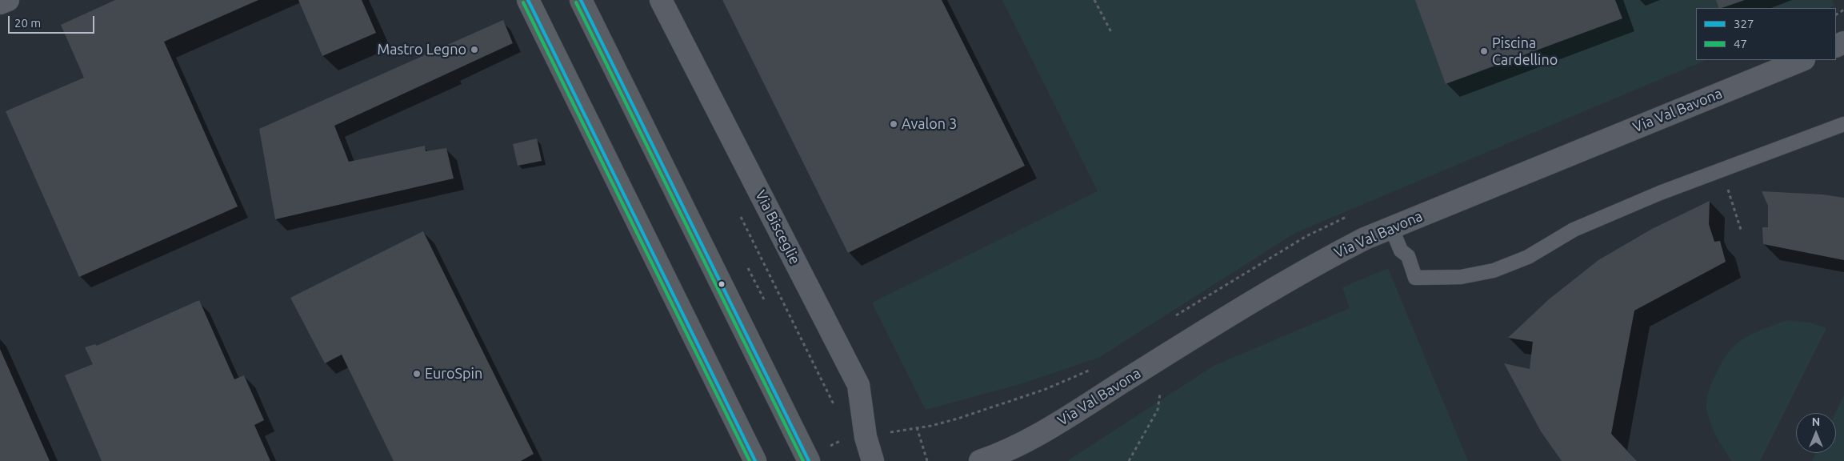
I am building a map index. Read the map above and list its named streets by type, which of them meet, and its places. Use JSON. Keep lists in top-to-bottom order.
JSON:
{
  "streets": {
    "street": ["Via Val Bavona", "Via Bisceglie"]
  },
  "places": [
    "Mastro Legno",
    "Piscina Cardellino",
    "Avalon 3",
    "EuroSpin"
  ],
  "lines": ["transit line 327", "transit line 47"],
  "legend": ["327", "47"],
  "scale_bar": "20 m",
  "north": "top"
}
